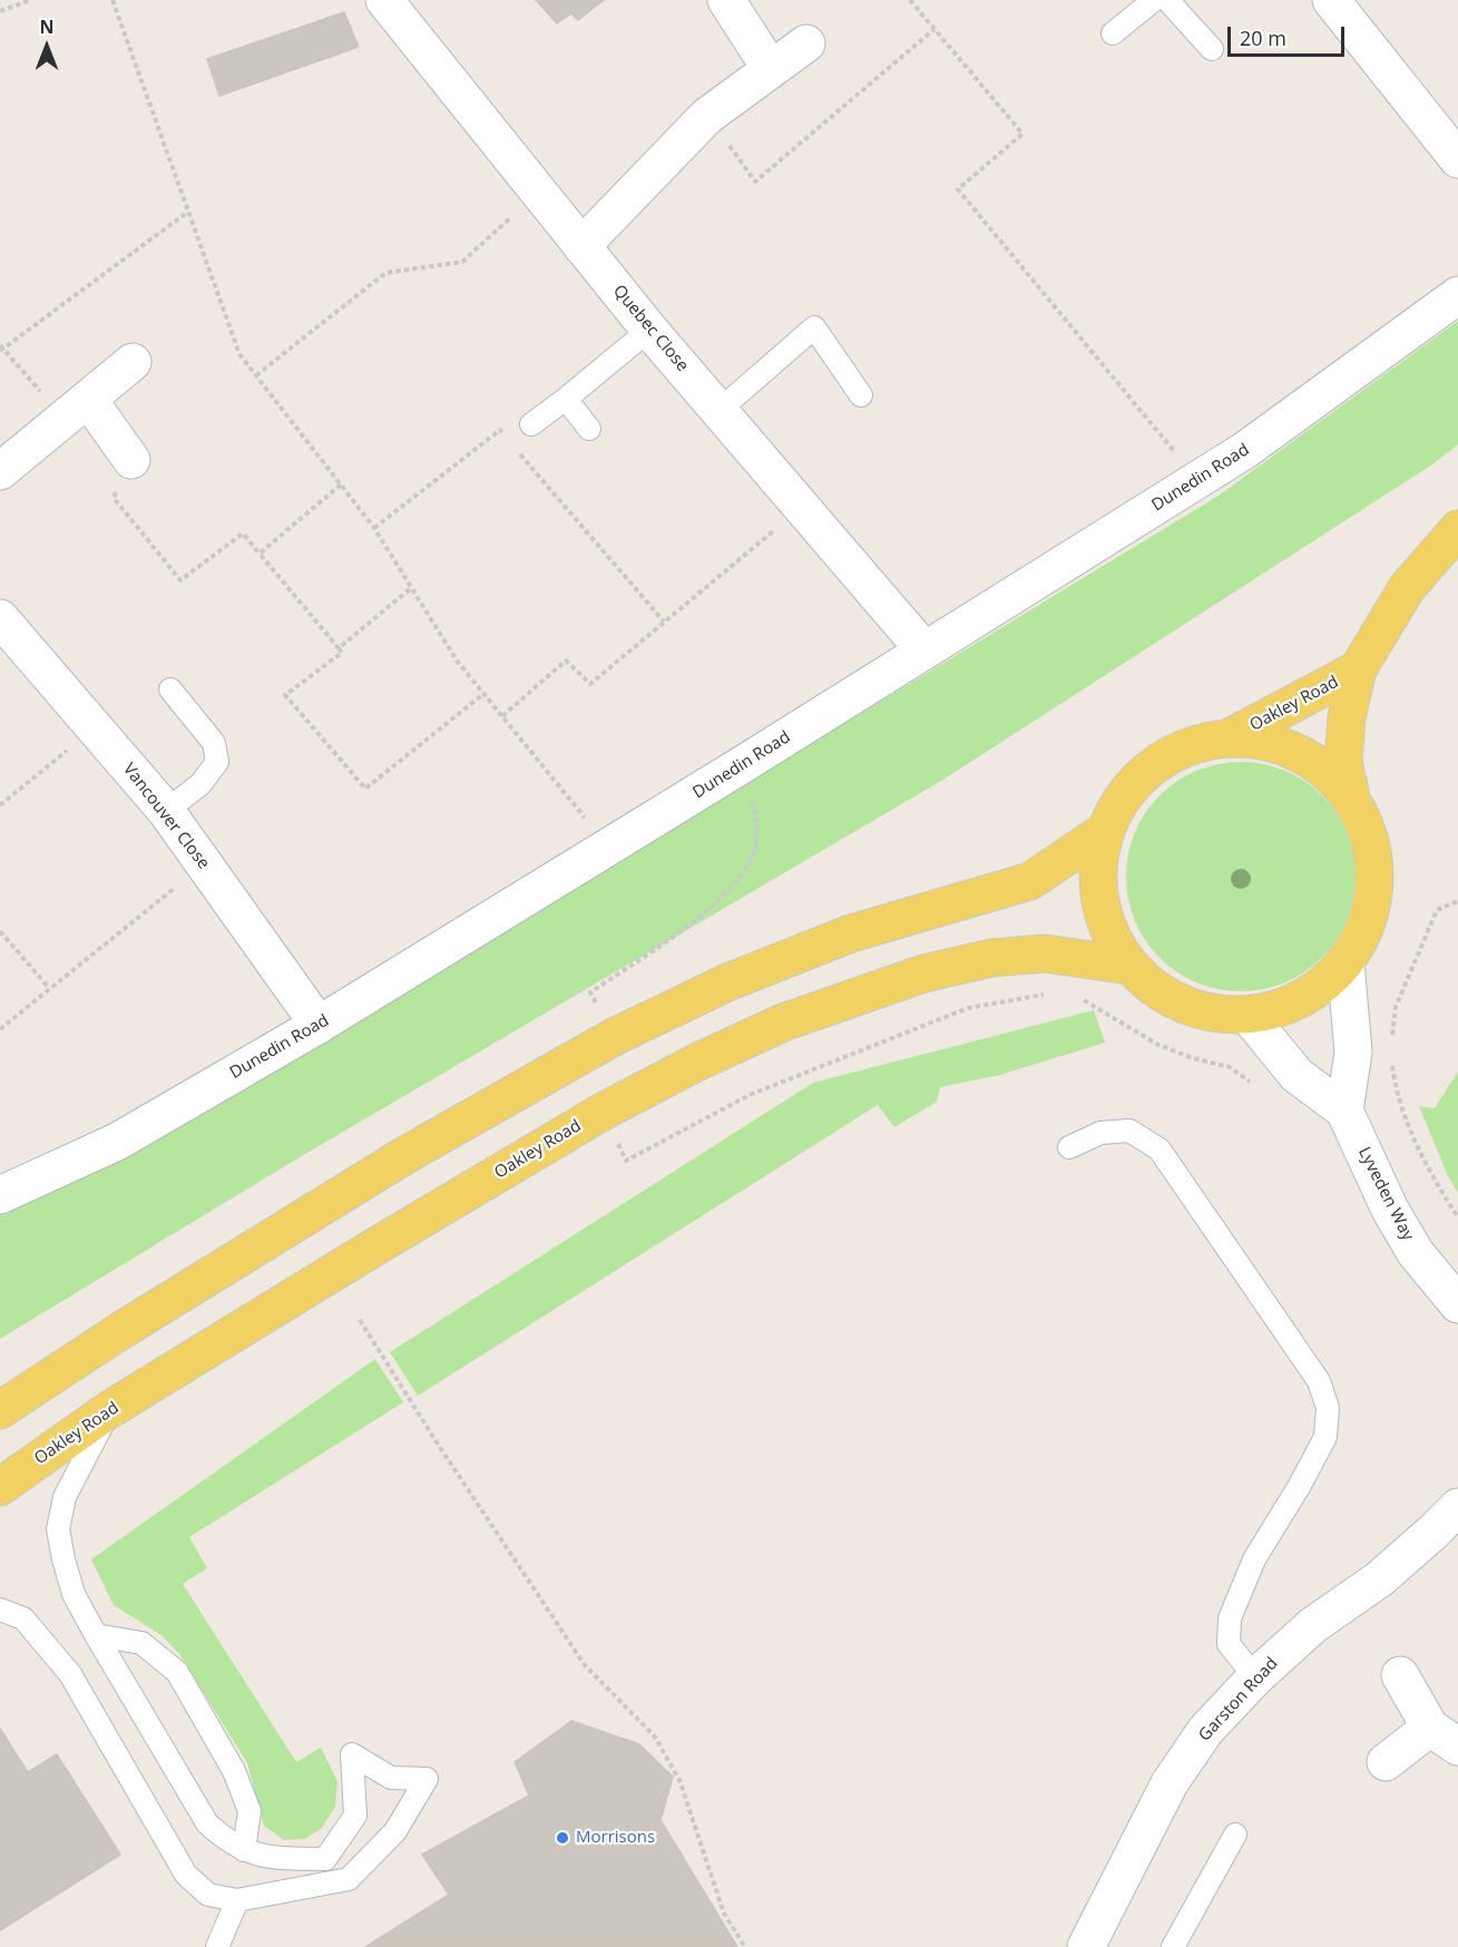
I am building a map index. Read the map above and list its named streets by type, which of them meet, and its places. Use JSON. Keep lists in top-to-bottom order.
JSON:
{
  "streets": {
    "main road": ["Oakley Road"],
    "street": [
      "Quebec Close",
      "Dunedin Road",
      "Vancouver Close",
      "Lyveden Way",
      "Garston Road"
    ]
  },
  "crossings": [
    ["Quebec Close", "Dunedin Road"],
    ["Dunedin Road", "Vancouver Close"]
  ],
  "places": ["Morrisons"],
  "scale_bar": "20 m",
  "north": "top"
}
